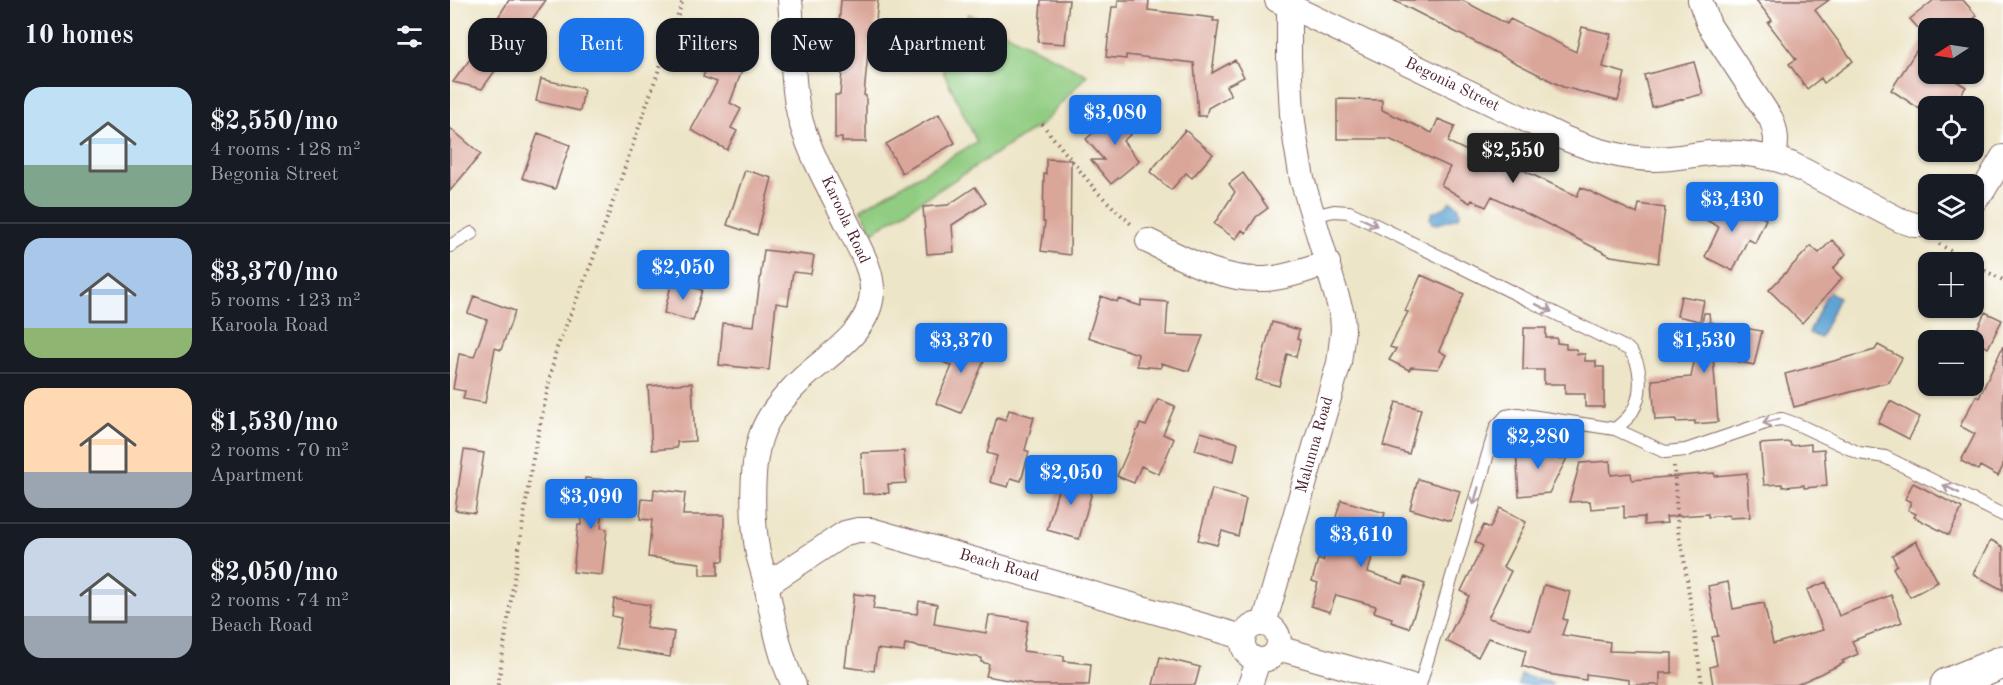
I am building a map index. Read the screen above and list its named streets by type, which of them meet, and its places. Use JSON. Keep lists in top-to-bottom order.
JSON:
{
  "streets": {
    "street": [
      "Begonia Street",
      "Karoola Road",
      "Malunna Road",
      "Beach Road"
    ]
  },
  "crossings": [
    ["Begonia Street", "Malunna Road"],
    ["Karoola Road", "Beach Road"],
    ["Malunna Road", "Beach Road"]
  ],
  "north": "left",
  "page": {
    "heading": "10 homes",
    "map_buttons": ["+", "−"],
    "chip": [
      "Buy",
      "Rent",
      "Filters",
      "New",
      "Apartment"
    ],
    "list": [
      {
        "name": "$2,550/mo",
        "note": "4 rooms · 128 m² · Begonia Street"
      },
      {
        "name": "$3,370/mo",
        "note": "5 rooms · 123 m² · Karoola Road"
      },
      {
        "name": "$1,530/mo",
        "note": "2 rooms · 70 m² · Apartment"
      },
      {
        "name": "$2,050/mo",
        "note": "2 rooms · 74 m² · Beach Road"
      }
    ],
    "price": [
      "$3,080",
      "$2,550",
      "$3,430",
      "$2,050",
      "$3,370",
      "$1,530",
      "$2,280",
      "$2,050",
      "$3,090",
      "$3,610"
    ]
  }
}
